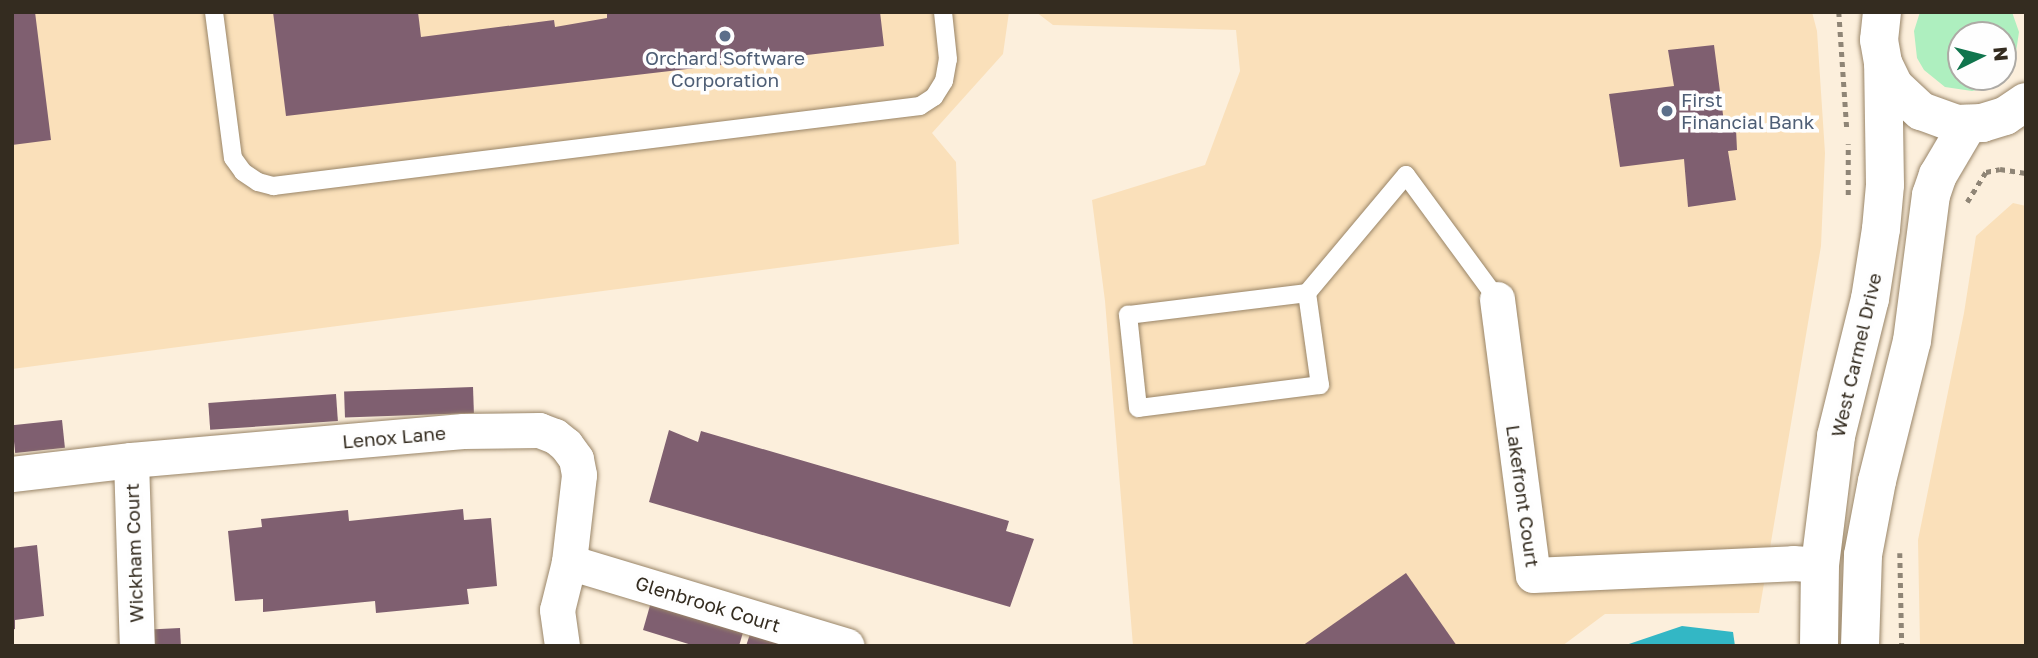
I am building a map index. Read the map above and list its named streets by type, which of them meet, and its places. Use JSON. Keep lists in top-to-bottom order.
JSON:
{
  "streets": {
    "street": [
      "West Carmel Drive",
      "Lenox Lane",
      "Lakefront Court",
      "Wickham Court",
      "Glenbrook Court"
    ]
  },
  "crossings": [
    ["West Carmel Drive", "Lakefront Court"],
    ["Lenox Lane", "Wickham Court"],
    ["Lenox Lane", "Glenbrook Court"]
  ],
  "places": ["Orchard Software Corporation", "First Financial Bank"],
  "north": "right"
}
